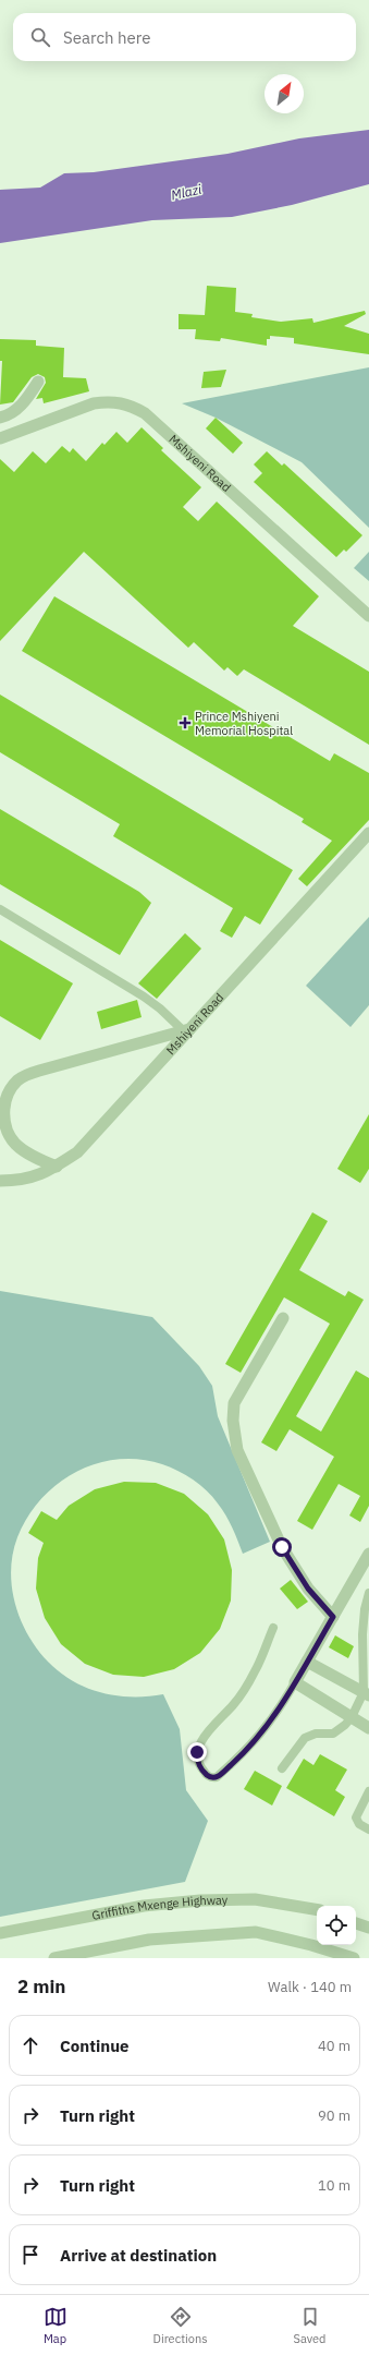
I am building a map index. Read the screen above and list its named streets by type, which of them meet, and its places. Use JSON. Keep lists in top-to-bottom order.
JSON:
{
  "streets": {
    "street": ["Mshiyeni Road", "Griffiths Mxenge Highway"]
  },
  "water": ["Mlazi"],
  "places": {
    "health": ["Prince Mshiyeni Memorial Hospital"]
  },
  "north": "top right",
  "page": {
    "search": "Search here",
    "heading": ["2 min", "Walk · 140 m"],
    "list": [
      ["Continue", "40 m"],
      ["Turn right", "90 m"],
      ["Turn right", "10 m"],
      "Arrive at destination"
    ],
    "nav": ["Map", "Directions", "Saved"]
  }
}
